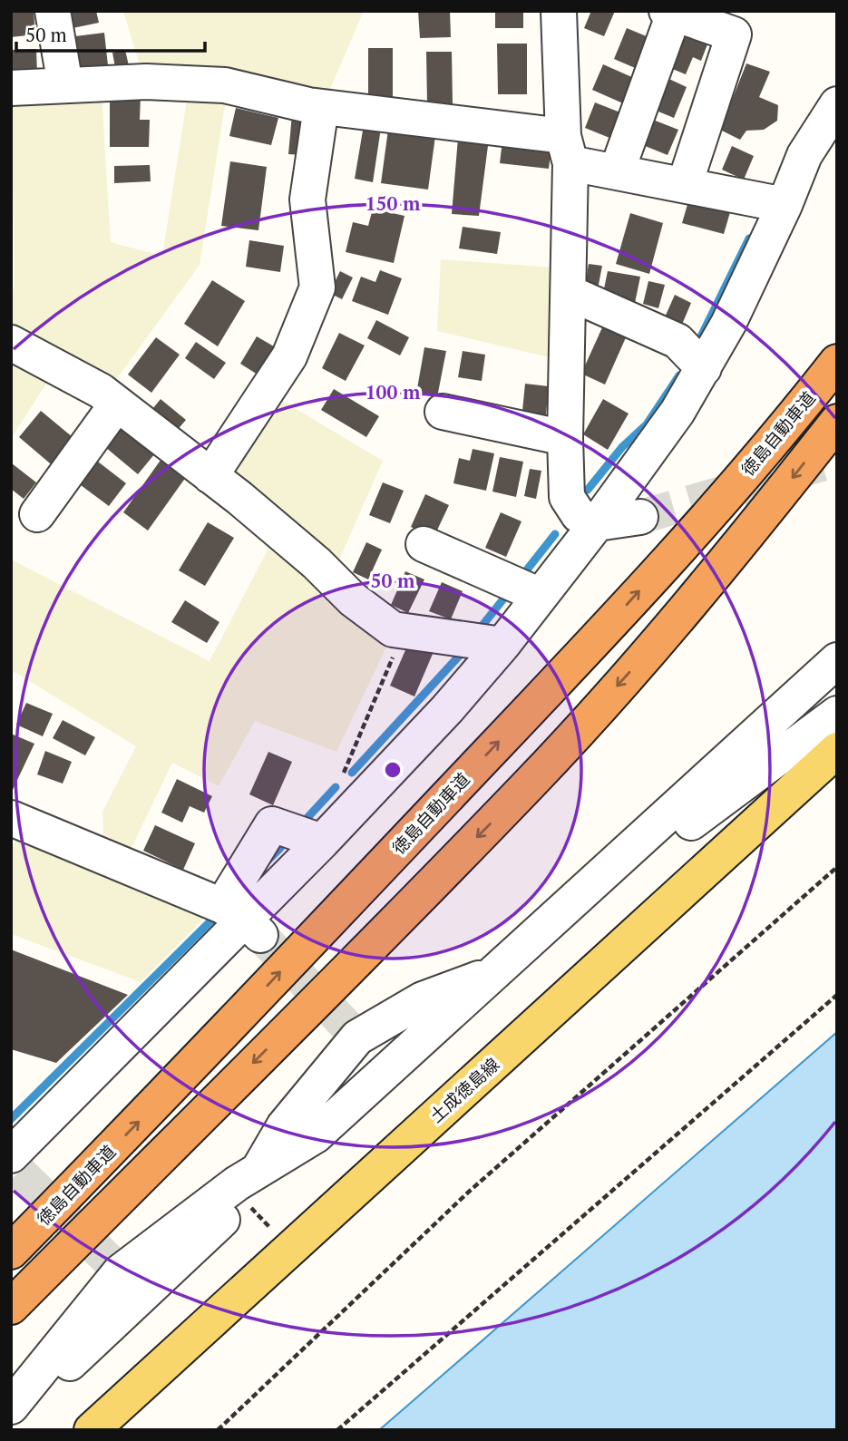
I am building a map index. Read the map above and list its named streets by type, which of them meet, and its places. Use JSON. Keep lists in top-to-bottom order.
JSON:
{
  "streets": {
    "highway": ["徳島自動車道"],
    "main road": ["土成徳島線"]
  },
  "scale_bar": "50 m",
  "rings": ["150 m", "100 m", "50 m"]
}
